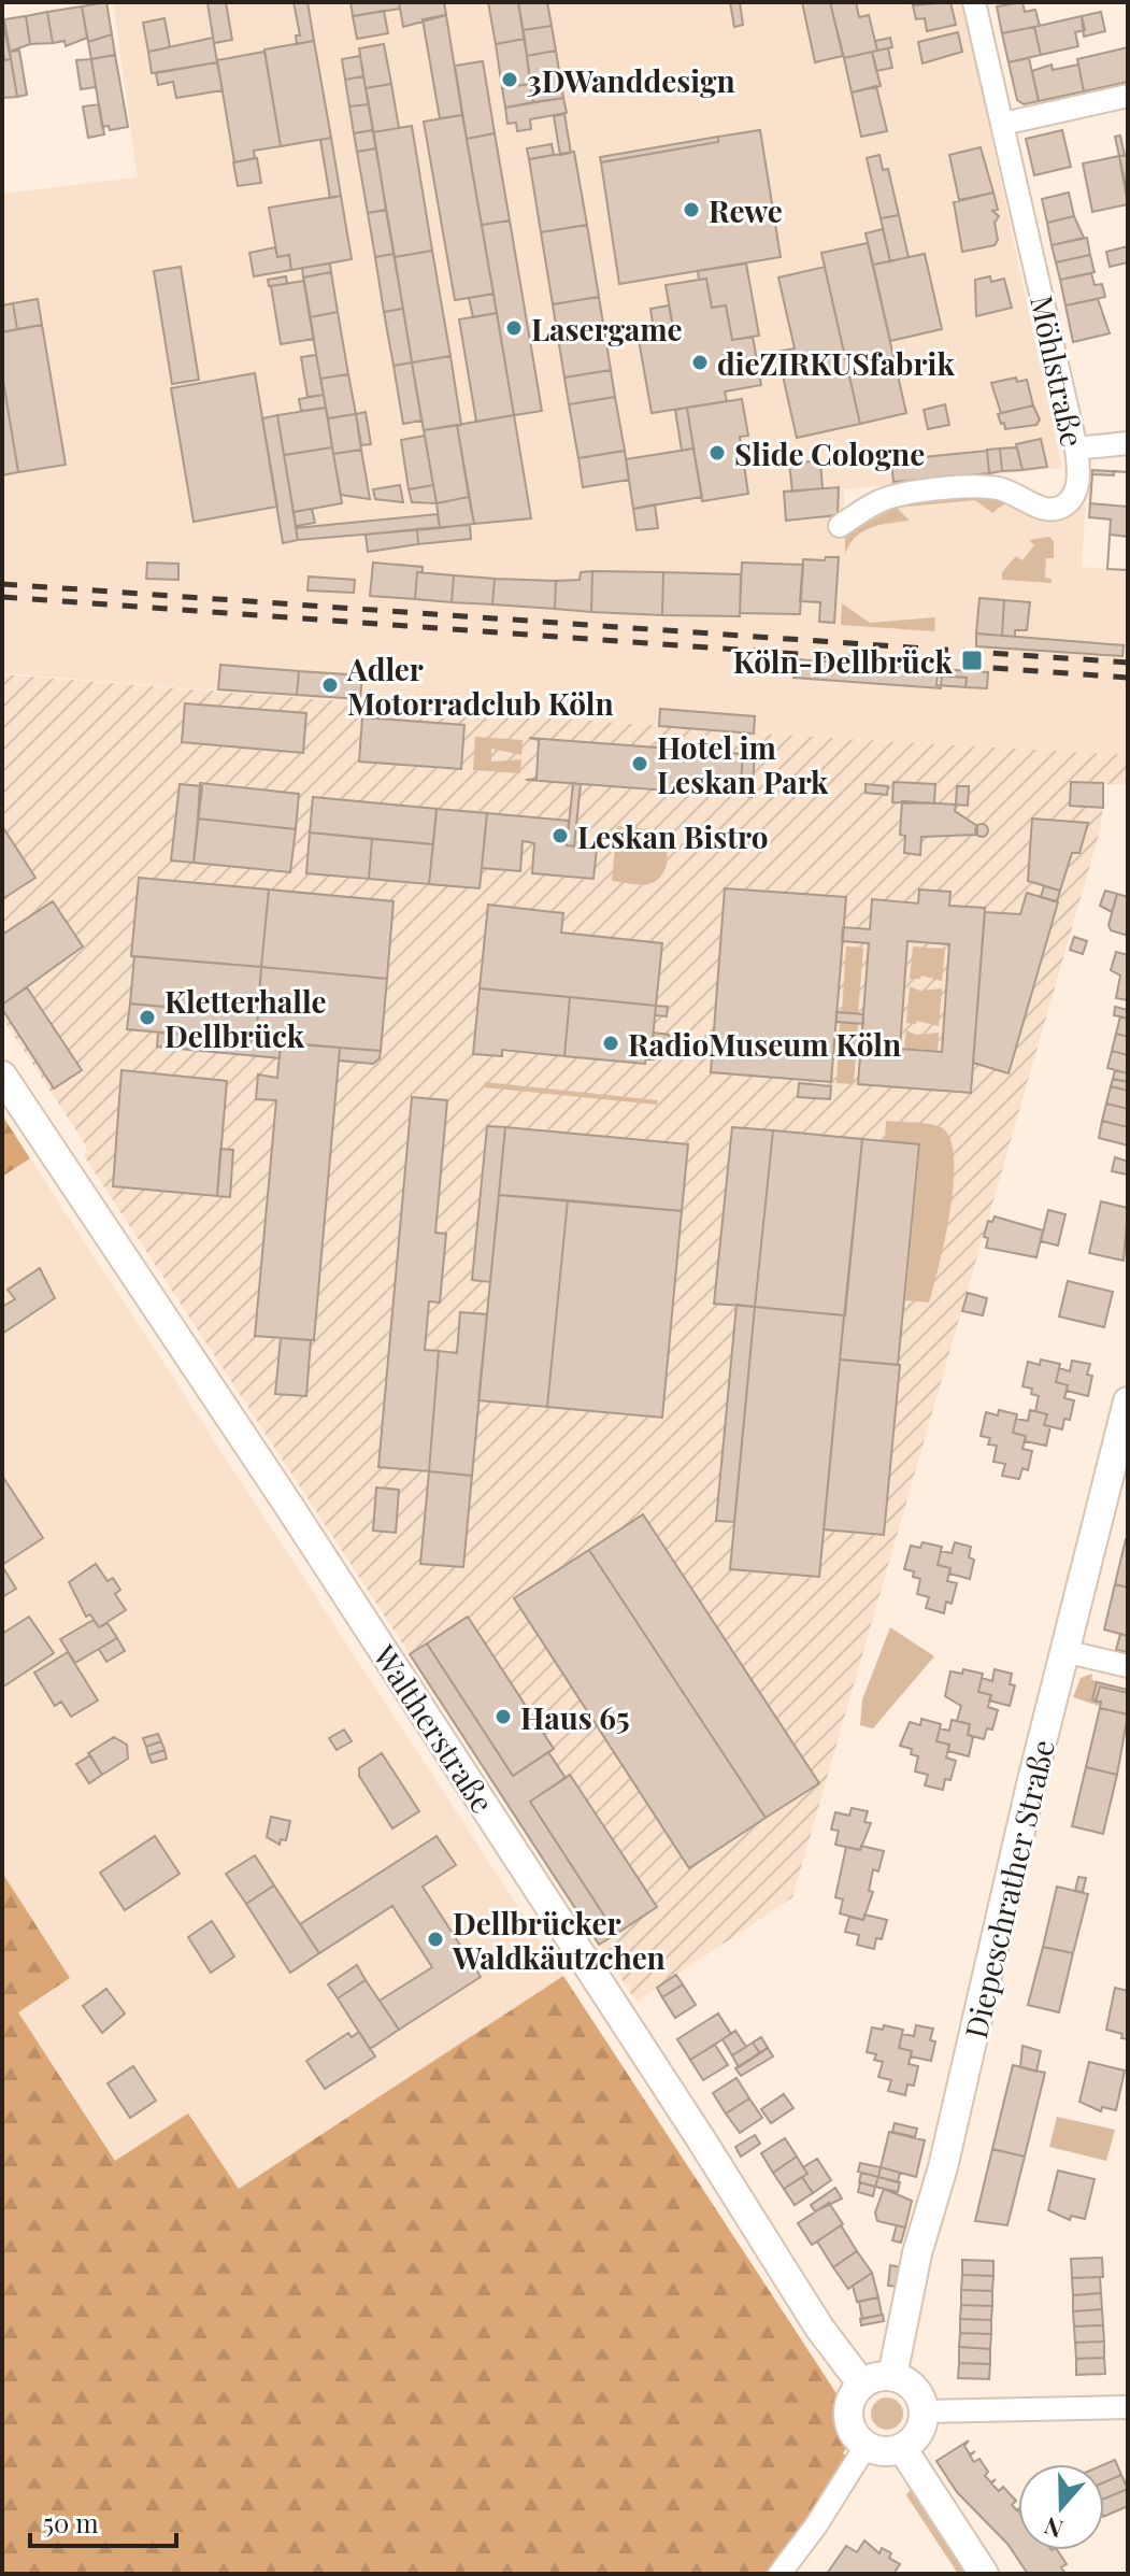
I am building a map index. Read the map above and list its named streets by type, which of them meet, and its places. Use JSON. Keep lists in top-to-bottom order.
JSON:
{
  "streets": {
    "street": ["Möhlstraße", "Waltherstraße", "Diepeschrather Straße"]
  },
  "crossings": [
    ["Waltherstraße", "Diepeschrather Straße"]
  ],
  "places": {
    "other": [
      "3DWanddesign",
      "Rewe",
      "Lasergame",
      "dieZIRKUSfabrik",
      "Slide Cologne",
      "Adler Motorradclub Köln",
      "Hotel im Leskan Park",
      "Leskan Bistro",
      "Kletterhalle Dellbrück",
      "RadioMuseum Köln",
      "Haus 65",
      "Dellbrücker Waldkäutzchen"
    ],
    "transit": ["Köln-Dellbrück"]
  },
  "scale_bar": "50 m",
  "north": "bottom"
}
